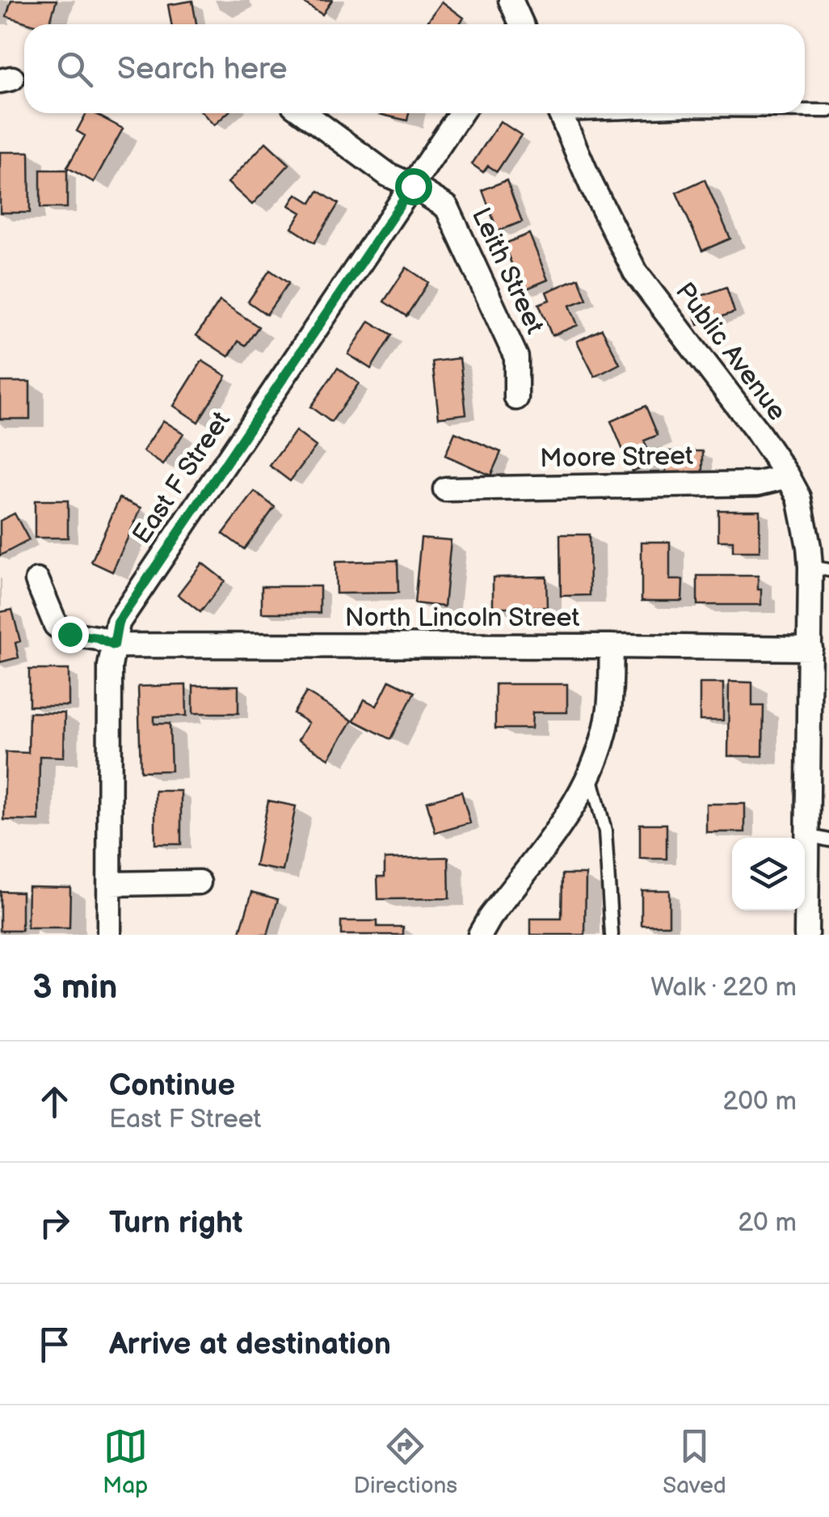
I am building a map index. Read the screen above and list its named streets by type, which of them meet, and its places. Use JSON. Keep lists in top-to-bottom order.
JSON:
{
  "streets": {
    "street": [
      "Leith Street",
      "Public Avenue",
      "Moore Street",
      "East F Street",
      "North Lincoln Street"
    ]
  },
  "crossings": [
    ["Leith Street", "East F Street"],
    ["Public Avenue", "Moore Street"],
    ["Public Avenue", "North Lincoln Street"],
    ["East F Street", "North Lincoln Street"]
  ],
  "page": {
    "search": "Search here",
    "heading": ["3 min", "Walk · 220 m"],
    "list": [
      ["Continue", "East F Street", "200 m"],
      ["Turn right", "20 m"],
      "Arrive at destination"
    ],
    "nav": ["Map", "Directions", "Saved"]
  }
}
